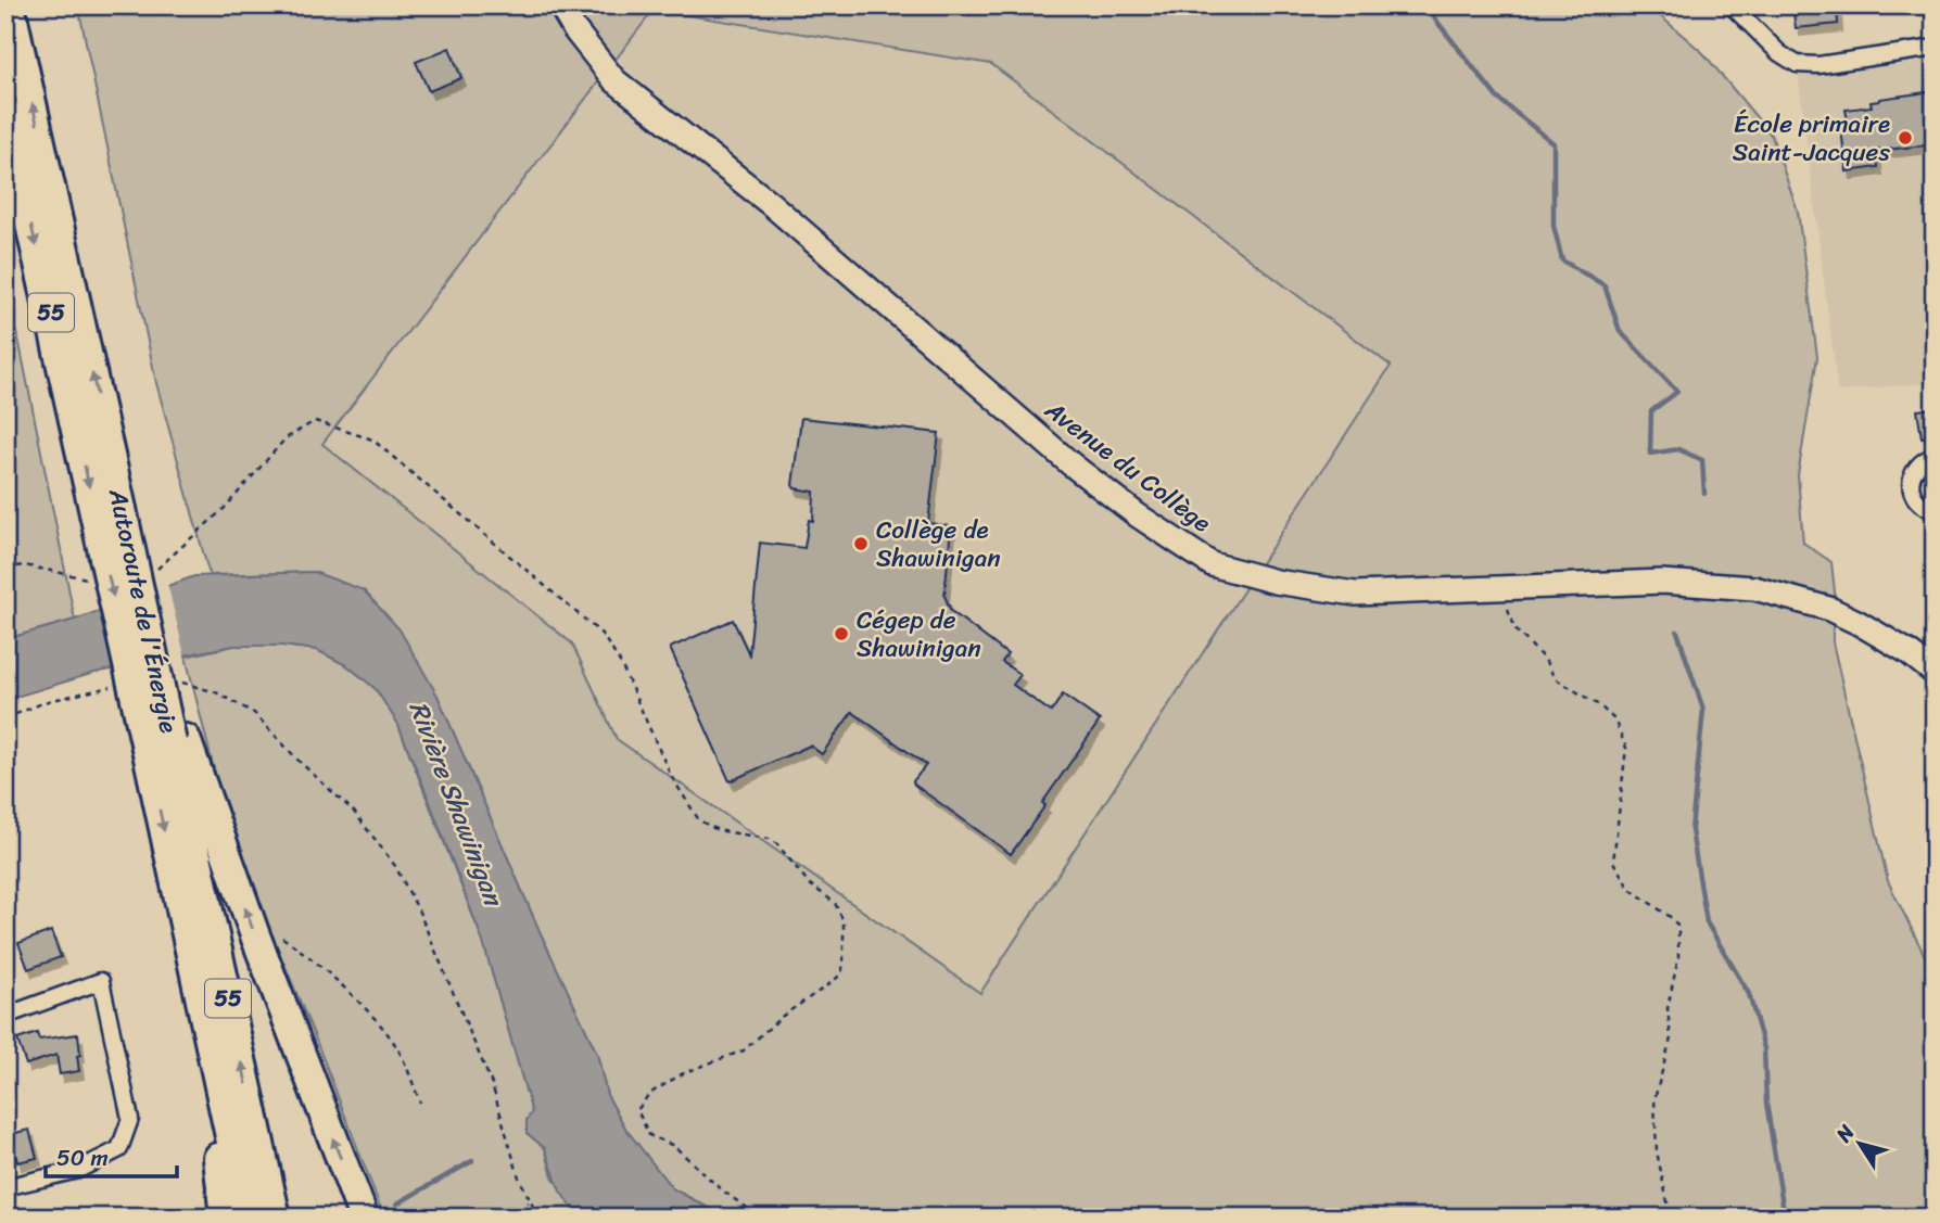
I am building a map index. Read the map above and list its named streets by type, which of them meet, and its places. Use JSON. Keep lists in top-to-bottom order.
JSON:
{
  "streets": {
    "highway": ["55", "Autoroute de l'Énergie"],
    "street": ["Avenue du Collège"]
  },
  "water": ["Rivière Shawinigan"],
  "places": ["École primaire Saint-Jacques", "Collège de Shawinigan", "Cégep de Shawinigan"],
  "scale_bar": "50 m",
  "north": "top left"
}
